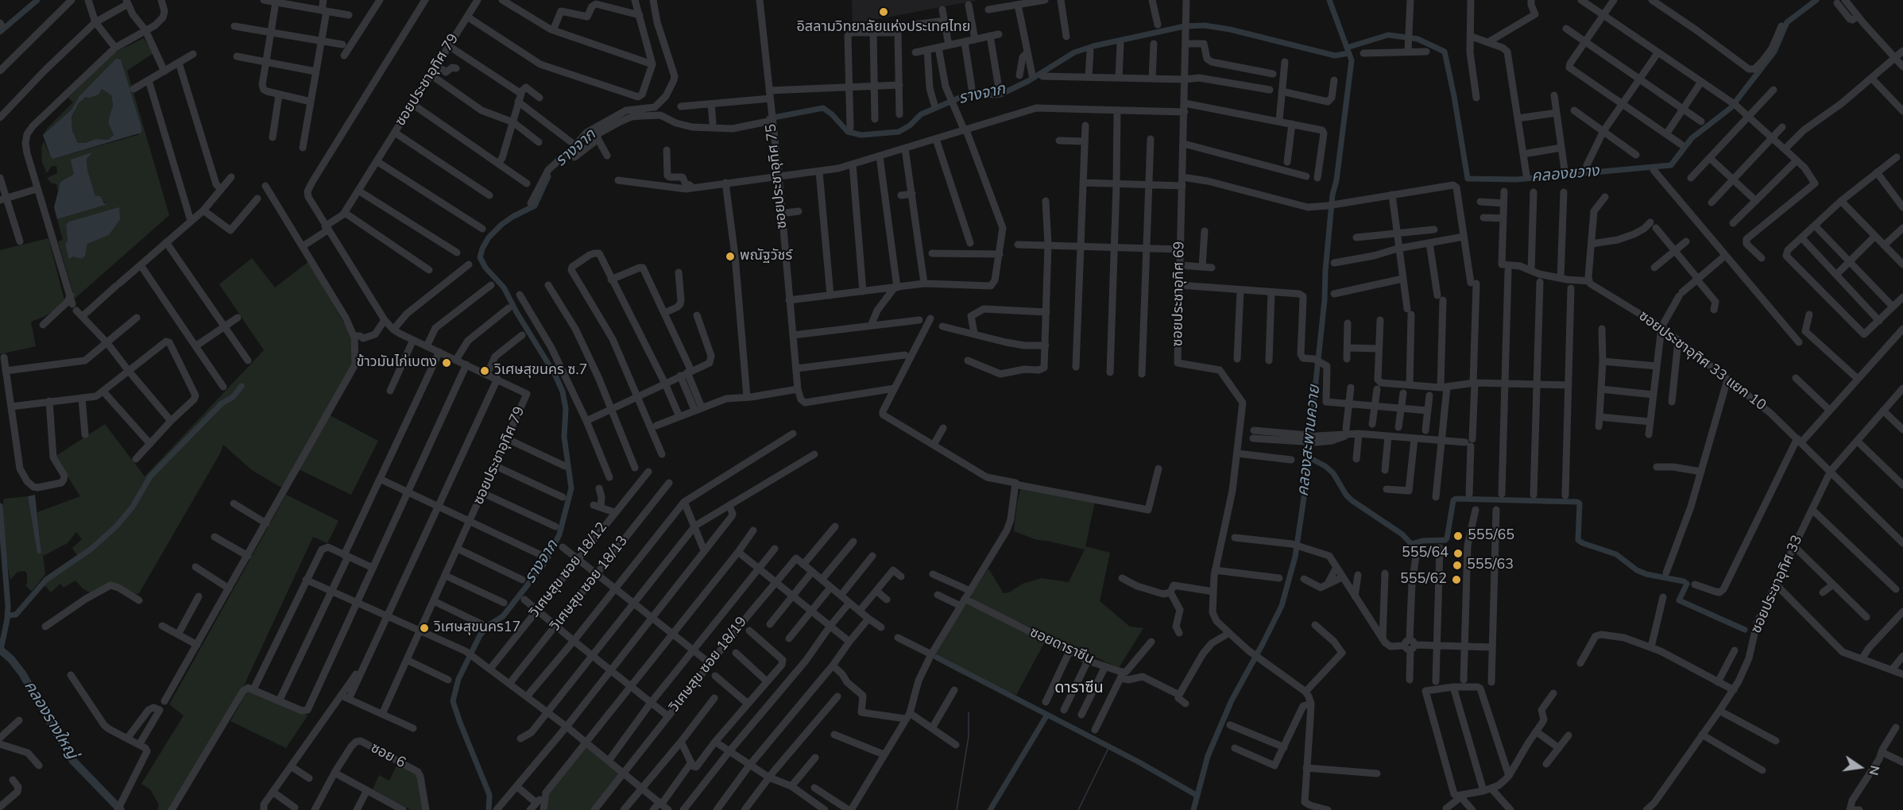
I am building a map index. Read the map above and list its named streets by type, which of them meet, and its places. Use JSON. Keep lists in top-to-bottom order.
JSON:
{
  "streets": {
    "street": [
      "ซอยประชาอุทิศ 79",
      "ซอยประชาอุทิศ 75",
      "ซอยประชาอุทิศ 69",
      "ซอยประชาอุทิศ 33 แยก 10",
      "วิเศษสุข ซอย 18/12",
      "วิเศษสุข ซอย 18/13",
      "ซอยประชาอุทิศ 33",
      "ซอยดาราซีน",
      "วิเศษสุข ซอย 18/19",
      "ซอย 6"
    ]
  },
  "crossings": [
    ["ซอยประชาอุทิศ 33 แยก 10", "ซอยประชาอุทิศ 33"]
  ],
  "districts": ["ดาราซีน"],
  "water": [
    "รางจาก",
    "คลองขวาง",
    "คลองสะพานควาย",
    "คลองรางใหญ่"
  ],
  "places": [
    "อิสลามวิทยาลัยแห่งประเทศไทย",
    "พณัฐวัชร์",
    "ข้าวมันไก่เบตง",
    "วิเศษสุขนคร ซ.7",
    "555/65",
    "555/64",
    "555/63",
    "555/62",
    "วิเศษสุขนคร17"
  ],
  "north": "right"
}
